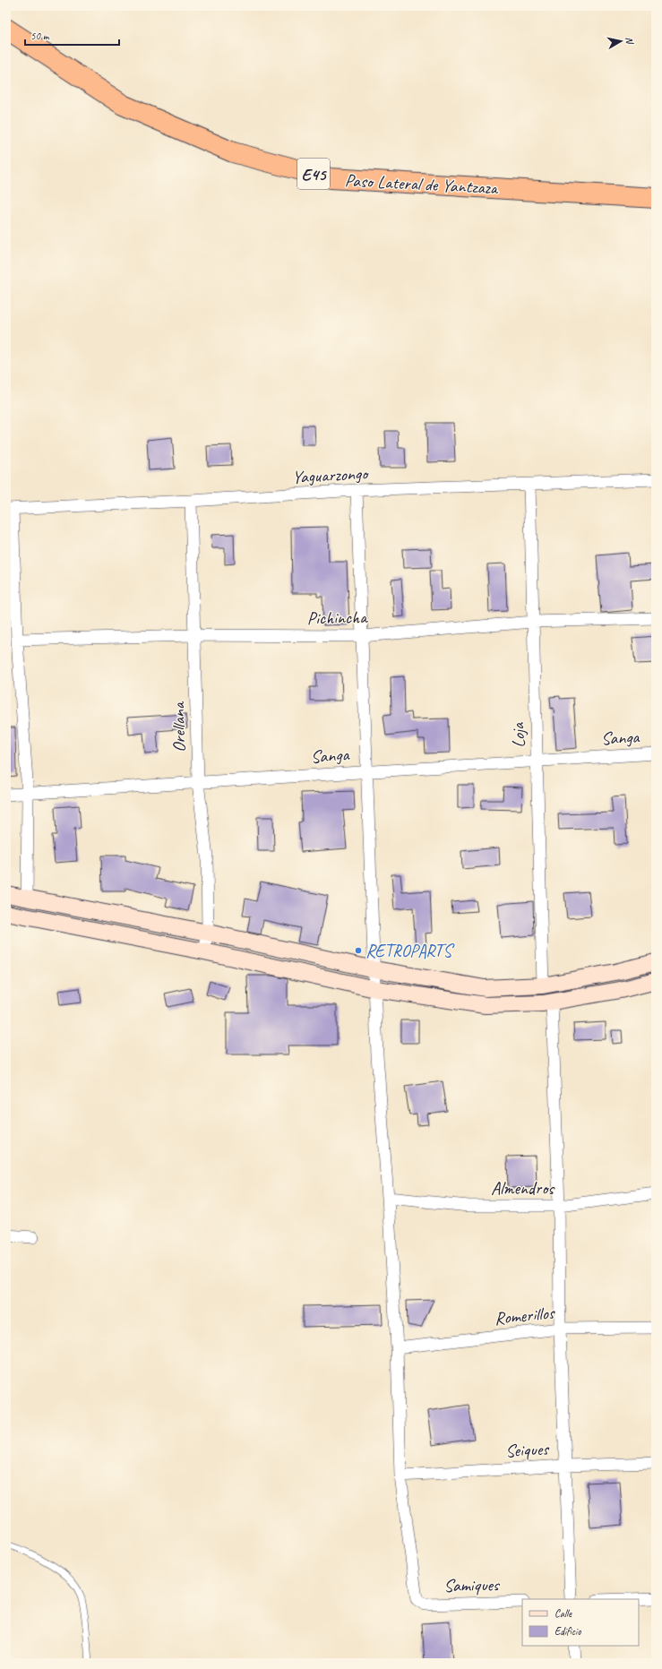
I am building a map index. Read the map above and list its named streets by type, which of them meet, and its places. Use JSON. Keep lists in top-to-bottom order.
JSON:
{
  "streets": {
    "highway": ["E45", "Paso Lateral de Yantzaza"],
    "street": [
      "Yaguarzongo",
      "Pichincha",
      "Orellana",
      "Loja",
      "Sanga",
      "Almendros",
      "Romerillos",
      "Seiques",
      "Samiques"
    ]
  },
  "crossings": [
    ["Yaguarzongo", "Orellana"],
    ["Yaguarzongo", "Loja"],
    ["Pichincha", "Orellana"],
    ["Pichincha", "Loja"],
    ["Orellana", "Sanga"],
    ["Loja", "Sanga"],
    ["Seiques", "Samiques"]
  ],
  "places": ["RETROPARTS"],
  "legend": ["Calle", "Edificio"],
  "scale_bar": "50 m",
  "north": "right"
}
